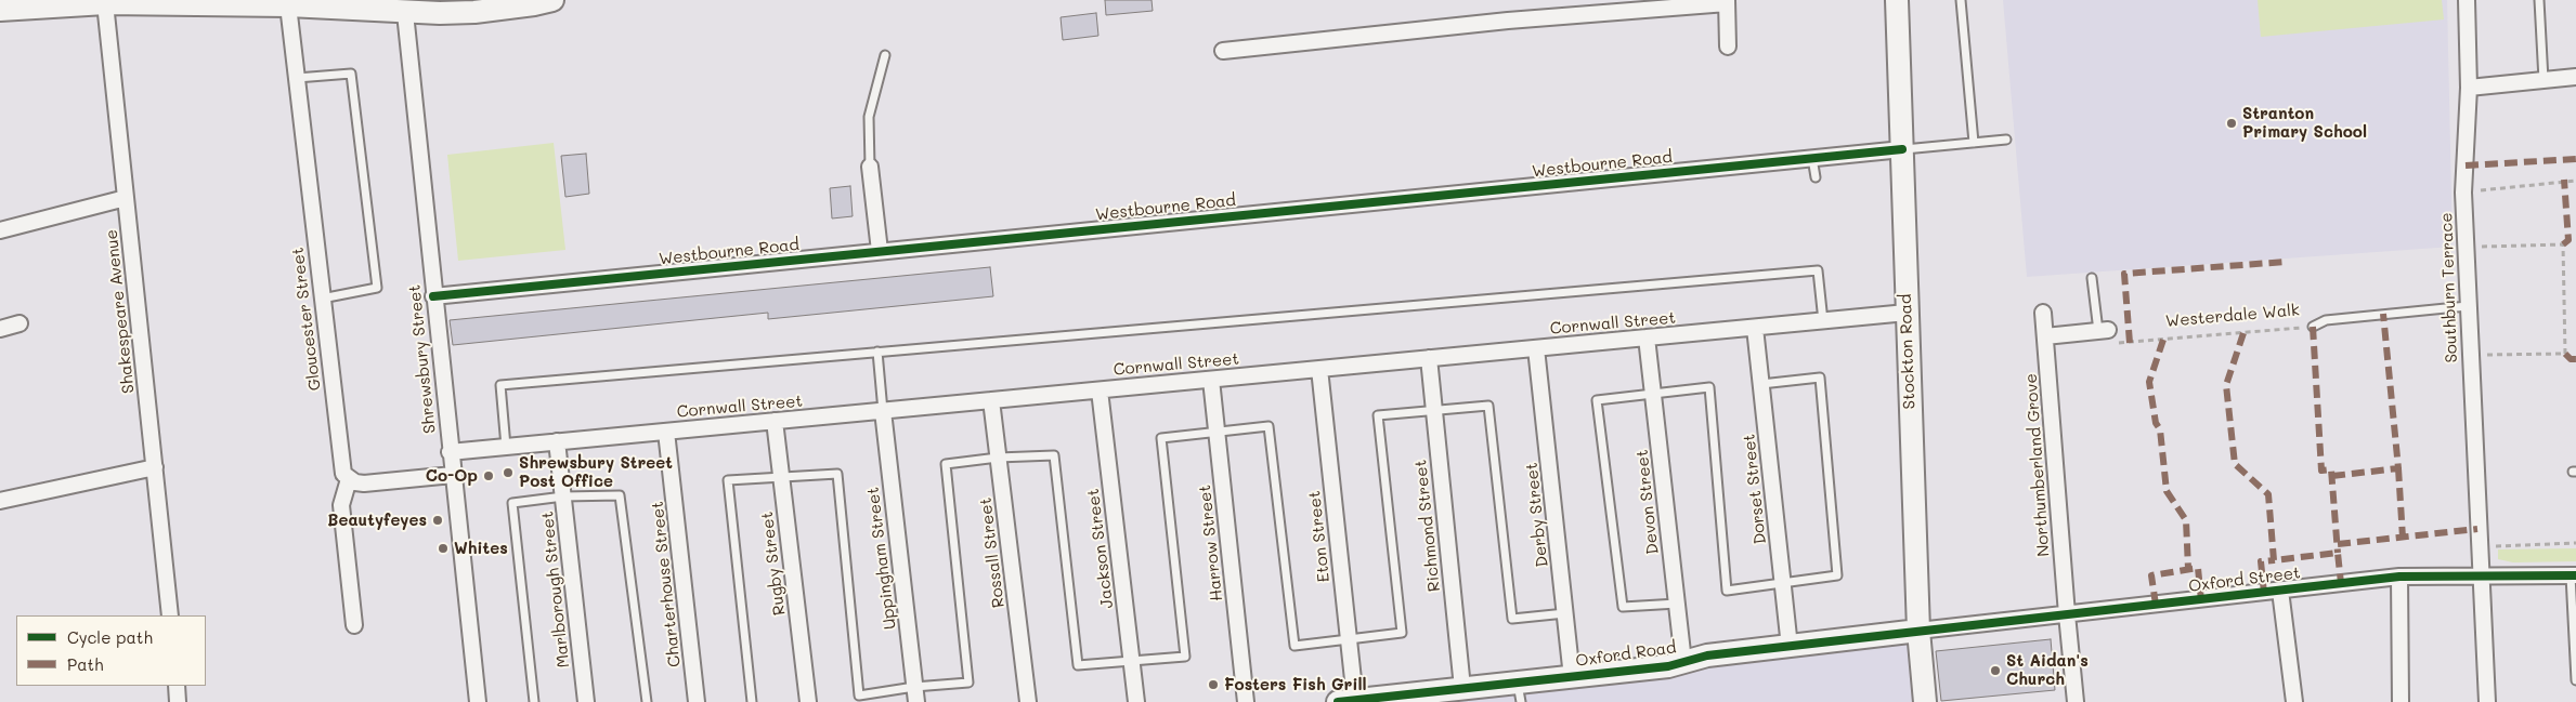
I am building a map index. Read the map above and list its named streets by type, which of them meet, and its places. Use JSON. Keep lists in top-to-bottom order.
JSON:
{
  "streets": {
    "street": [
      "Westbourne Road",
      "Southburn Terrace",
      "Shakespeare Avenue",
      "Gloucester Street",
      "Cornwall Street",
      "Stockton Road",
      "Shrewsbury Street",
      "Northumberland Grove",
      "Dorset Street",
      "Devon Street",
      "Derby Street",
      "Richmond Street",
      "Eton Street",
      "Harrow Street",
      "Jackson Street",
      "Rossall Street",
      "Uppingham Street",
      "Rugby Street",
      "Oxford Street",
      "Charterhouse Street",
      "Marlborough Street",
      "Oxford Road"
    ],
    "lane": ["Westerdale Walk"]
  },
  "crossings": [
    ["Westbourne Road", "Stockton Road"],
    ["Westbourne Road", "Shrewsbury Street"],
    ["Southburn Terrace", "Westerdale Walk"],
    ["Southburn Terrace", "Oxford Street"],
    ["Cornwall Street", "Stockton Road"],
    ["Cornwall Street", "Shrewsbury Street"],
    ["Cornwall Street", "Dorset Street"],
    ["Cornwall Street", "Devon Street"],
    ["Cornwall Street", "Derby Street"],
    ["Cornwall Street", "Richmond Street"],
    ["Cornwall Street", "Eton Street"],
    ["Cornwall Street", "Harrow Street"],
    ["Cornwall Street", "Jackson Street"],
    ["Cornwall Street", "Rossall Street"],
    ["Cornwall Street", "Uppingham Street"],
    ["Cornwall Street", "Rugby Street"],
    ["Cornwall Street", "Charterhouse Street"],
    ["Cornwall Street", "Marlborough Street"],
    ["Stockton Road", "Oxford Street"],
    ["Stockton Road", "Oxford Road"],
    ["Northumberland Grove", "Oxford Street"],
    ["Dorset Street", "Oxford Road"],
    ["Devon Street", "Oxford Road"],
    ["Derby Street", "Oxford Road"],
    ["Richmond Street", "Oxford Road"],
    ["Eton Street", "Oxford Road"],
    ["Oxford Street", "Oxford Road"]
  ],
  "places": [
    "Stranton Primary School",
    "Shrewsbury Street Post Office",
    "Co-Op",
    "Beautyfeyes",
    "Whites",
    "St Aidan's Church",
    "Fosters Fish Grill"
  ],
  "legend": ["Cycle path", "Path"]
}
